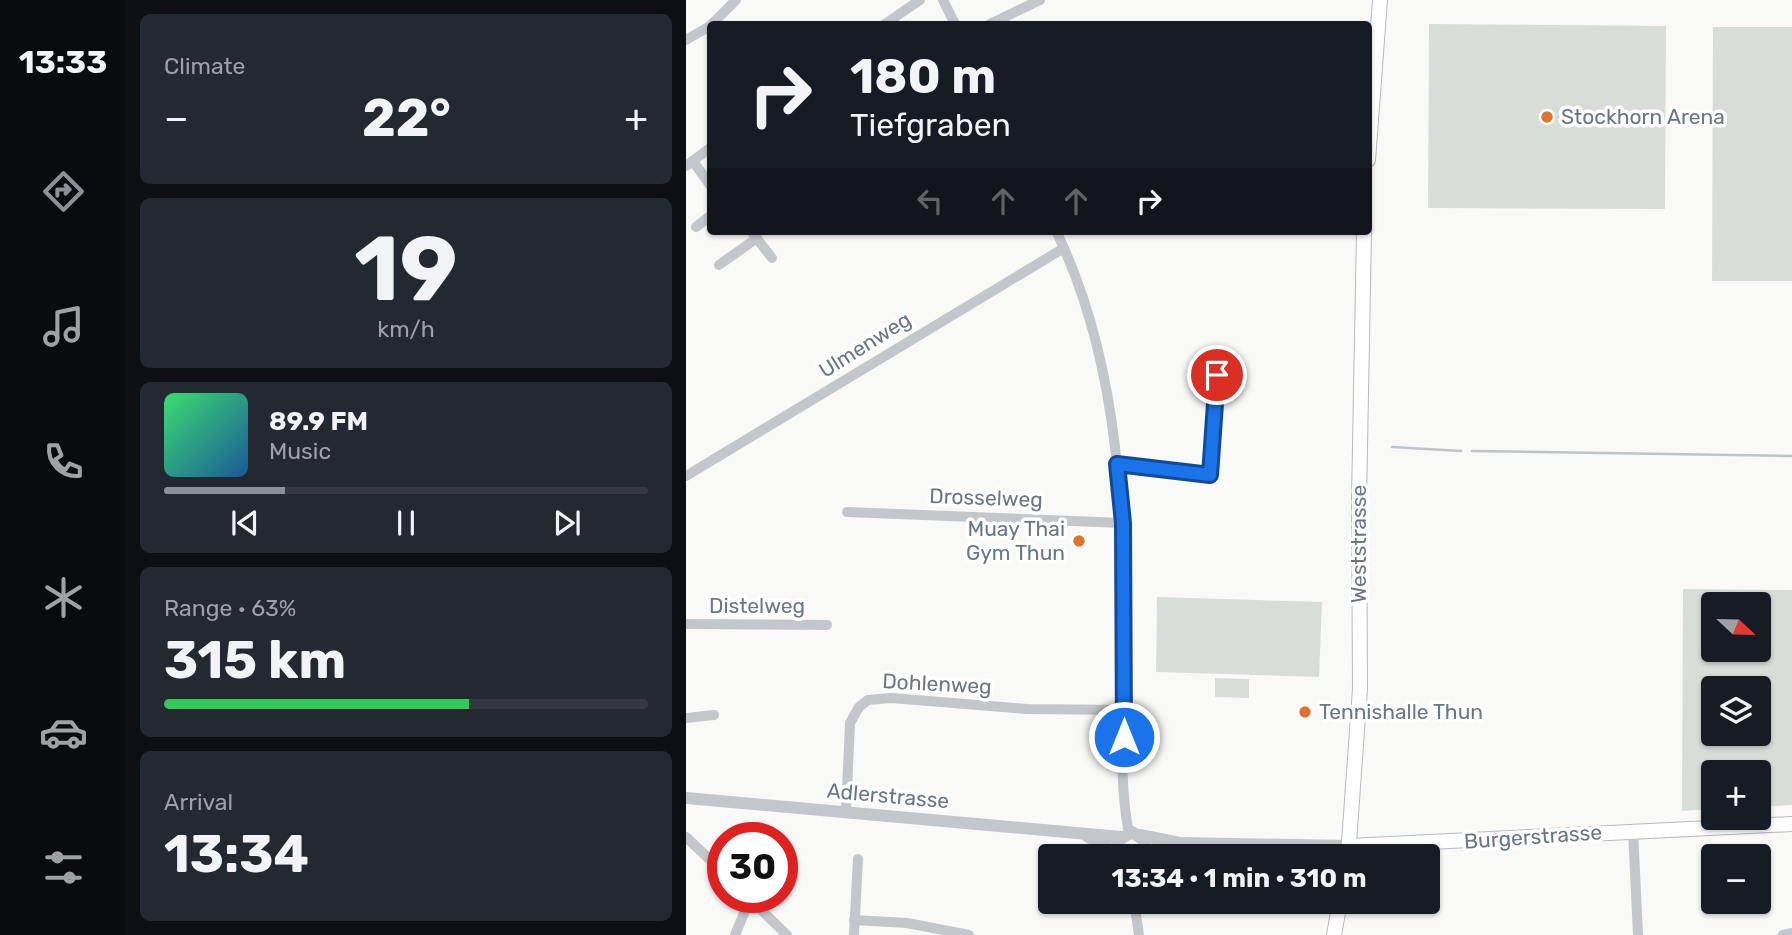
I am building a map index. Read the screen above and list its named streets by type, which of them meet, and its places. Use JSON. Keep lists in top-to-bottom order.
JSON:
{
  "streets": {
    "main road": ["Weststrasse", "Burgerstrasse"],
    "street": [
      "Ulmenweg",
      "Drosselweg",
      "Distelweg",
      "Dohlenweg",
      "Adlerstrasse"
    ]
  },
  "crossings": [
    ["Dohlenweg", "Adlerstrasse"],
    ["Adlerstrasse", "Burgerstrasse"]
  ],
  "places": ["Stockhorn Arena", "Muay Thai Gym Thun", "Tennishalle Thun"],
  "north": "right",
  "page": {
    "tabs": "13:33",
    "tile": [
      "Climate",
      ["19", "km/h"],
      ["Range · 63%", "315 km"],
      ["Arrival", "13:34"]
    ],
    "turn": ["180 m", "Tiefgraben"],
    "heat": ["−", "22°", "+"],
    "song": ["89.9 FM", "Music"],
    "map_buttons": ["+", "−"],
    "limit": "30",
    "trip": "13:34 · 1 min · 310 m"
  }
}
